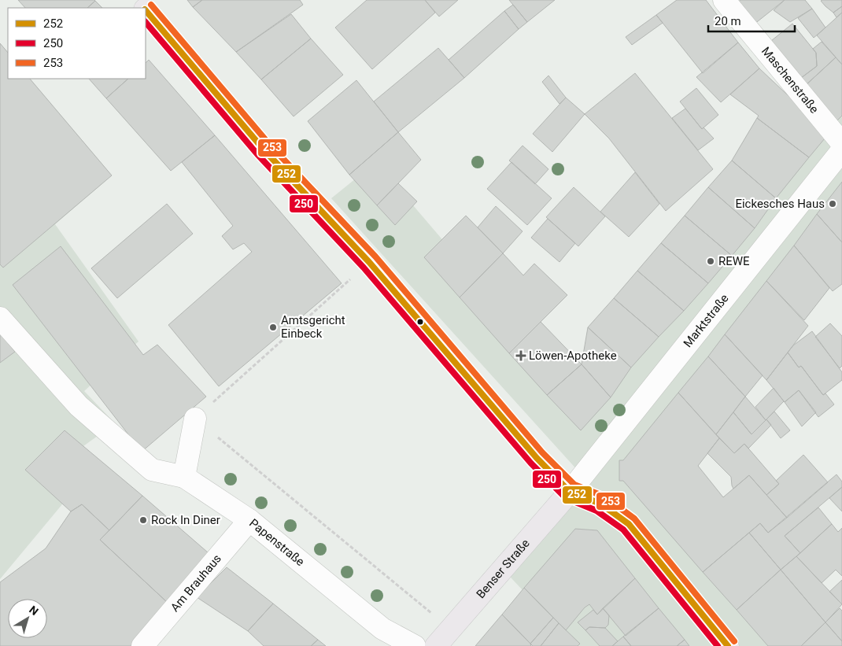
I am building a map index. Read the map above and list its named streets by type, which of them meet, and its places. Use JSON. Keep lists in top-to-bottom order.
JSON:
{
  "streets": {
    "main road": ["Benser Straße"],
    "street": [
      "Maschenstraße",
      "Marktstraße",
      "Papenstraße",
      "Am Brauhaus"
    ]
  },
  "crossings": [
    ["Marktstraße", "Benser Straße"],
    ["Papenstraße", "Am Brauhaus"]
  ],
  "places": {
    "other": [
      "Eickesches Haus",
      "REWE",
      "Amtsgericht Einbeck",
      "Rock In Diner"
    ],
    "health": ["Löwen-Apotheke"]
  },
  "lines": ["transit line 253", "transit line 252", "transit line 250"],
  "legend": ["252", "250", "253"],
  "scale_bar": "20 m",
  "north": "top right"
}
